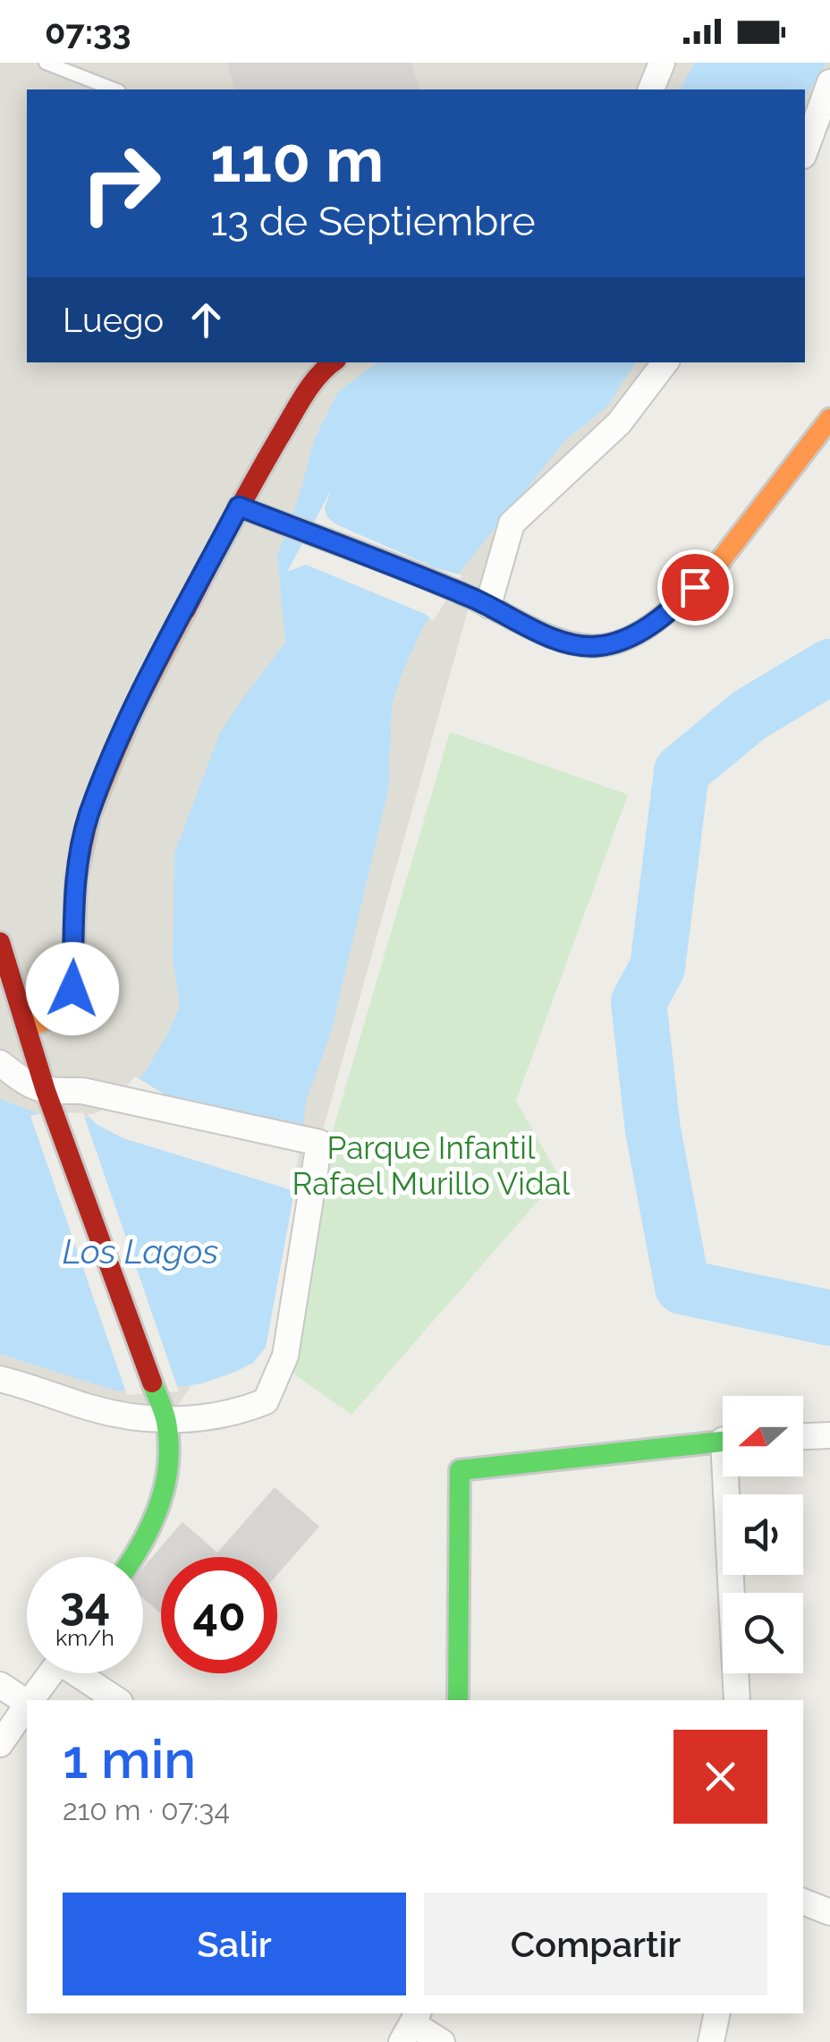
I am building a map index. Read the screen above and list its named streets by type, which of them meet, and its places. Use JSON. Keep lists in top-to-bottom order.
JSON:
{
  "water": ["Los Lagos"],
  "parks": ["Parque Infantil Rafael Murillo Vidal"],
  "north": "left",
  "page": {
    "status": "07:33",
    "turn": ["110 m", "13 de Septiembre"],
    "then": "Luego",
    "speed": "34 km/h",
    "limit": "40",
    "heading": ["1 min", "210 m · 07:34"],
    "buttons": ["Salir", "Compartir"]
  }
}
